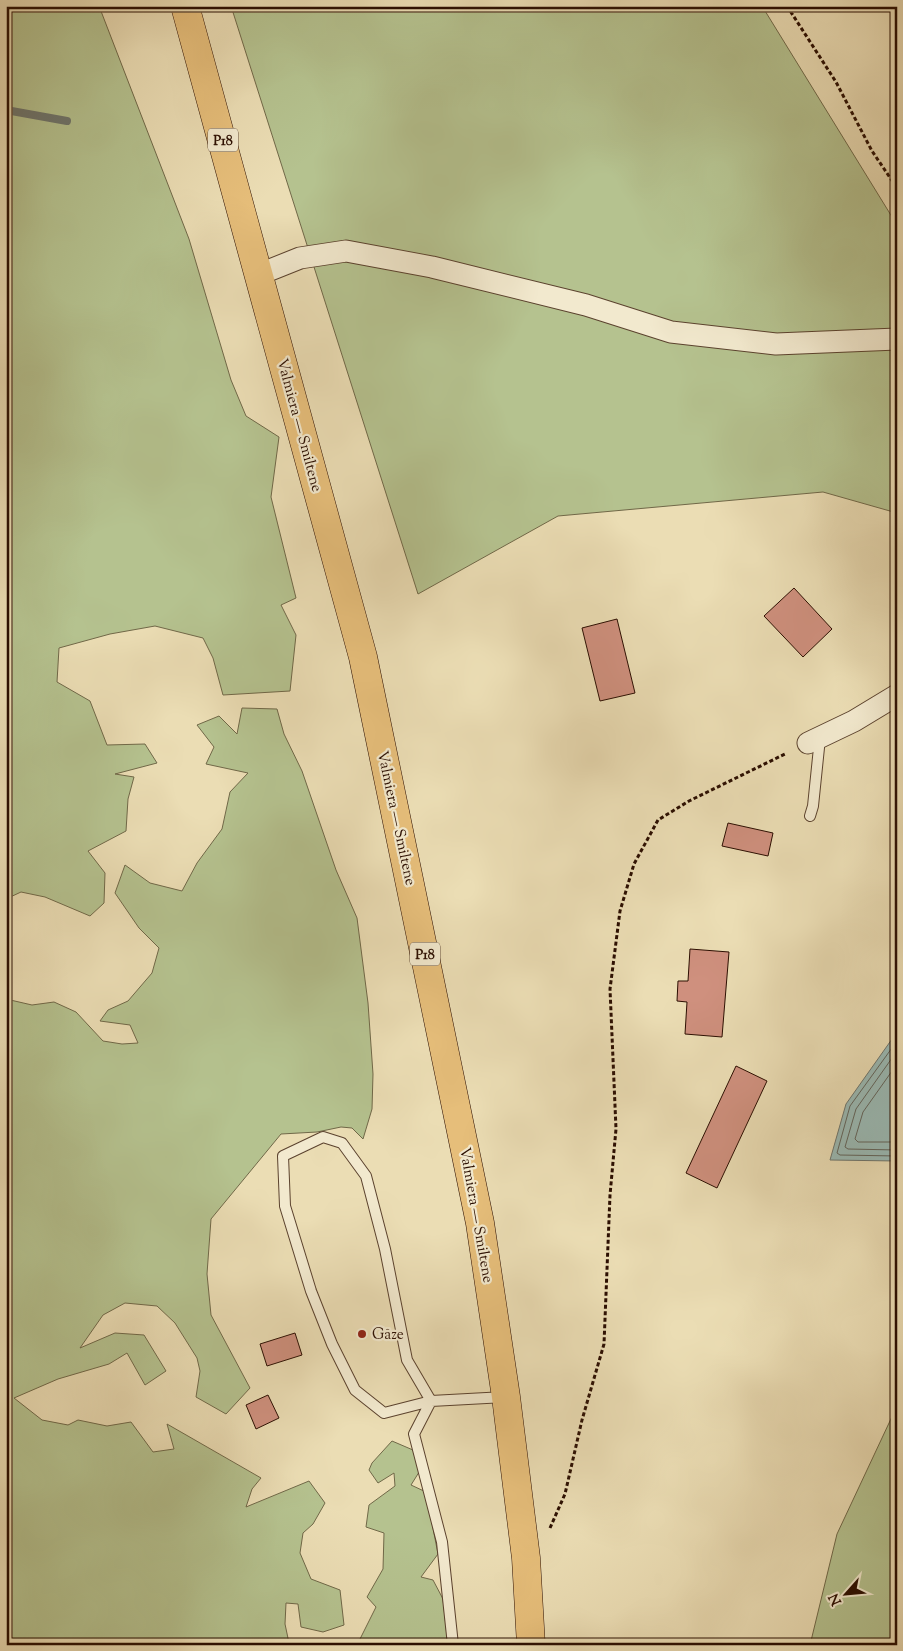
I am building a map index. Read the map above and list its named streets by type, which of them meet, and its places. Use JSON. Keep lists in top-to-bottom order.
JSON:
{
  "streets": {
    "main road": ["P18", "Valmiera — Smiltene"]
  },
  "places": ["Gāze"],
  "north": "bottom left"
}
